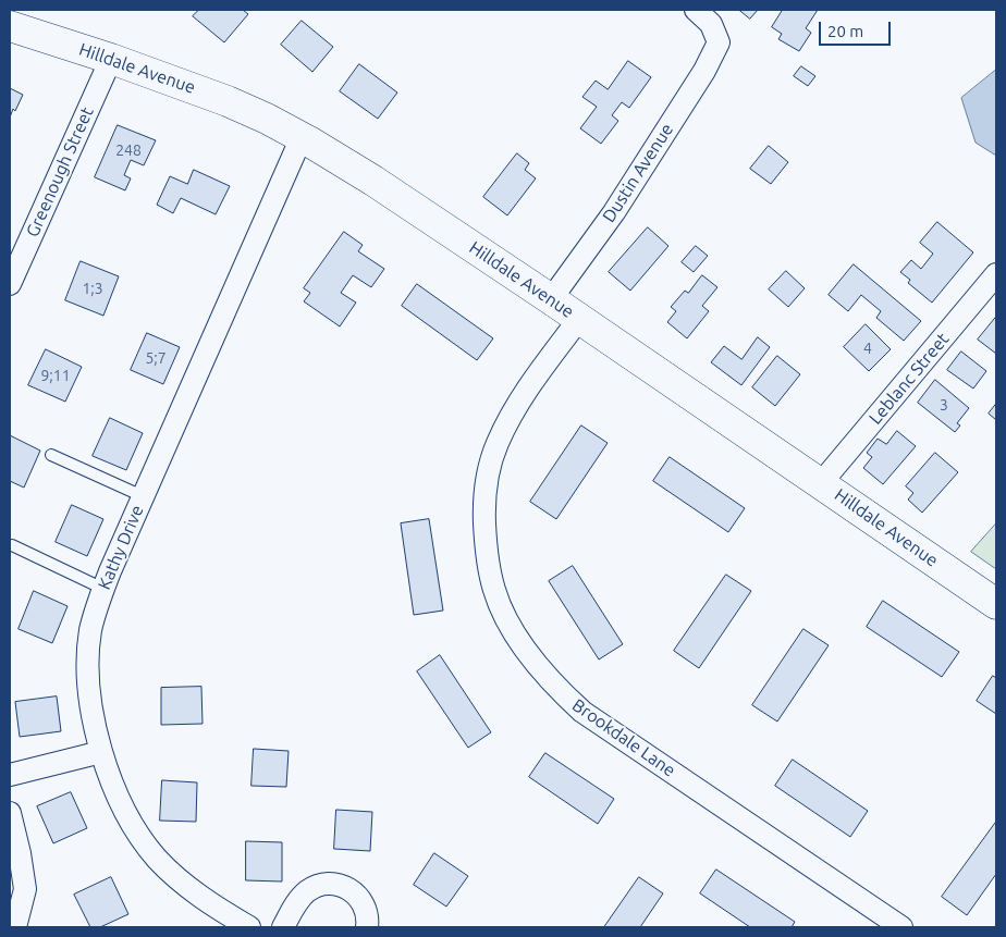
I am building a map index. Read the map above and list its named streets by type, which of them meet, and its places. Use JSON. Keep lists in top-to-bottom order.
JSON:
{
  "streets": {
    "main road": ["Hilldale Avenue"],
    "street": [
      "Greenough Street",
      "Dustin Avenue",
      "Leblanc Street",
      "Kathy Drive",
      "Brookdale Lane"
    ]
  },
  "crossings": [
    ["Hilldale Avenue", "Greenough Street"],
    ["Hilldale Avenue", "Dustin Avenue"],
    ["Hilldale Avenue", "Leblanc Street"],
    ["Hilldale Avenue", "Kathy Drive"],
    ["Hilldale Avenue", "Brookdale Lane"]
  ],
  "house_numbers": [
    "248",
    "1;3",
    "4",
    "5;7",
    "9;11",
    "3"
  ],
  "scale_bar": "20 m"
}
